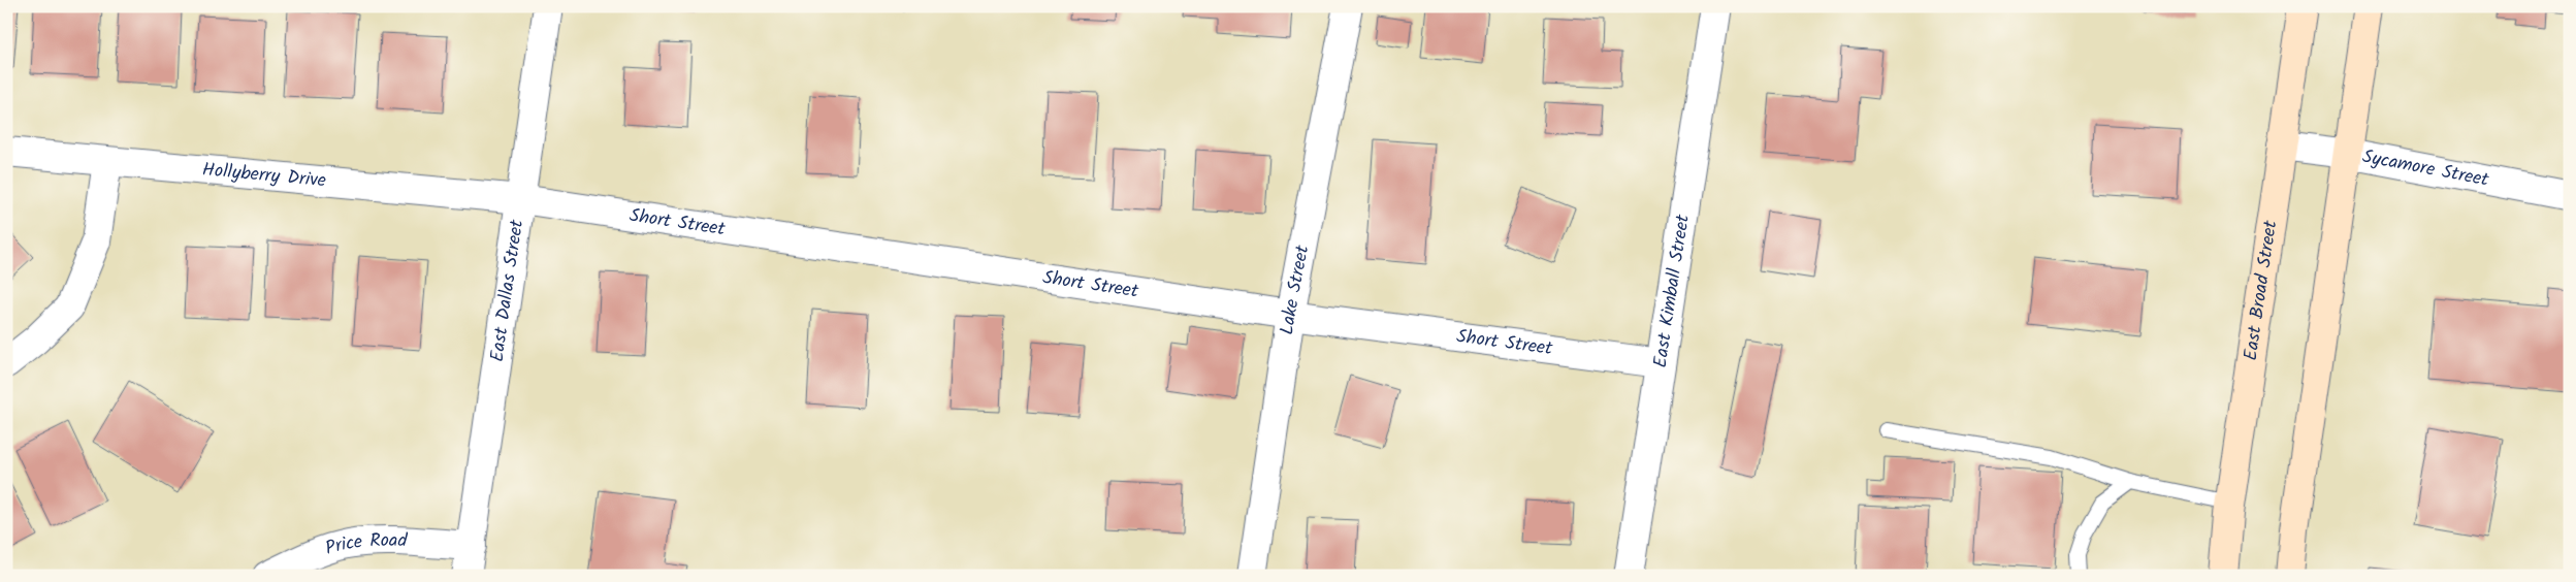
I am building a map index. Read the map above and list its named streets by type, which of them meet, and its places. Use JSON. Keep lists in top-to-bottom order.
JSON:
{
  "streets": {
    "main road": ["East Broad Street"],
    "street": [
      "Sycamore Street",
      "Hollyberry Drive",
      "Short Street",
      "Lake Street",
      "East Dallas Street",
      "East Kimball Street",
      "Price Road"
    ]
  },
  "crossings": [
    ["Sycamore Street", "East Broad Street"],
    ["Hollyberry Drive", "Short Street"],
    ["Hollyberry Drive", "East Dallas Street"],
    ["Short Street", "Lake Street"],
    ["Short Street", "East Dallas Street"],
    ["Short Street", "East Kimball Street"],
    ["East Dallas Street", "Price Road"]
  ]
}
